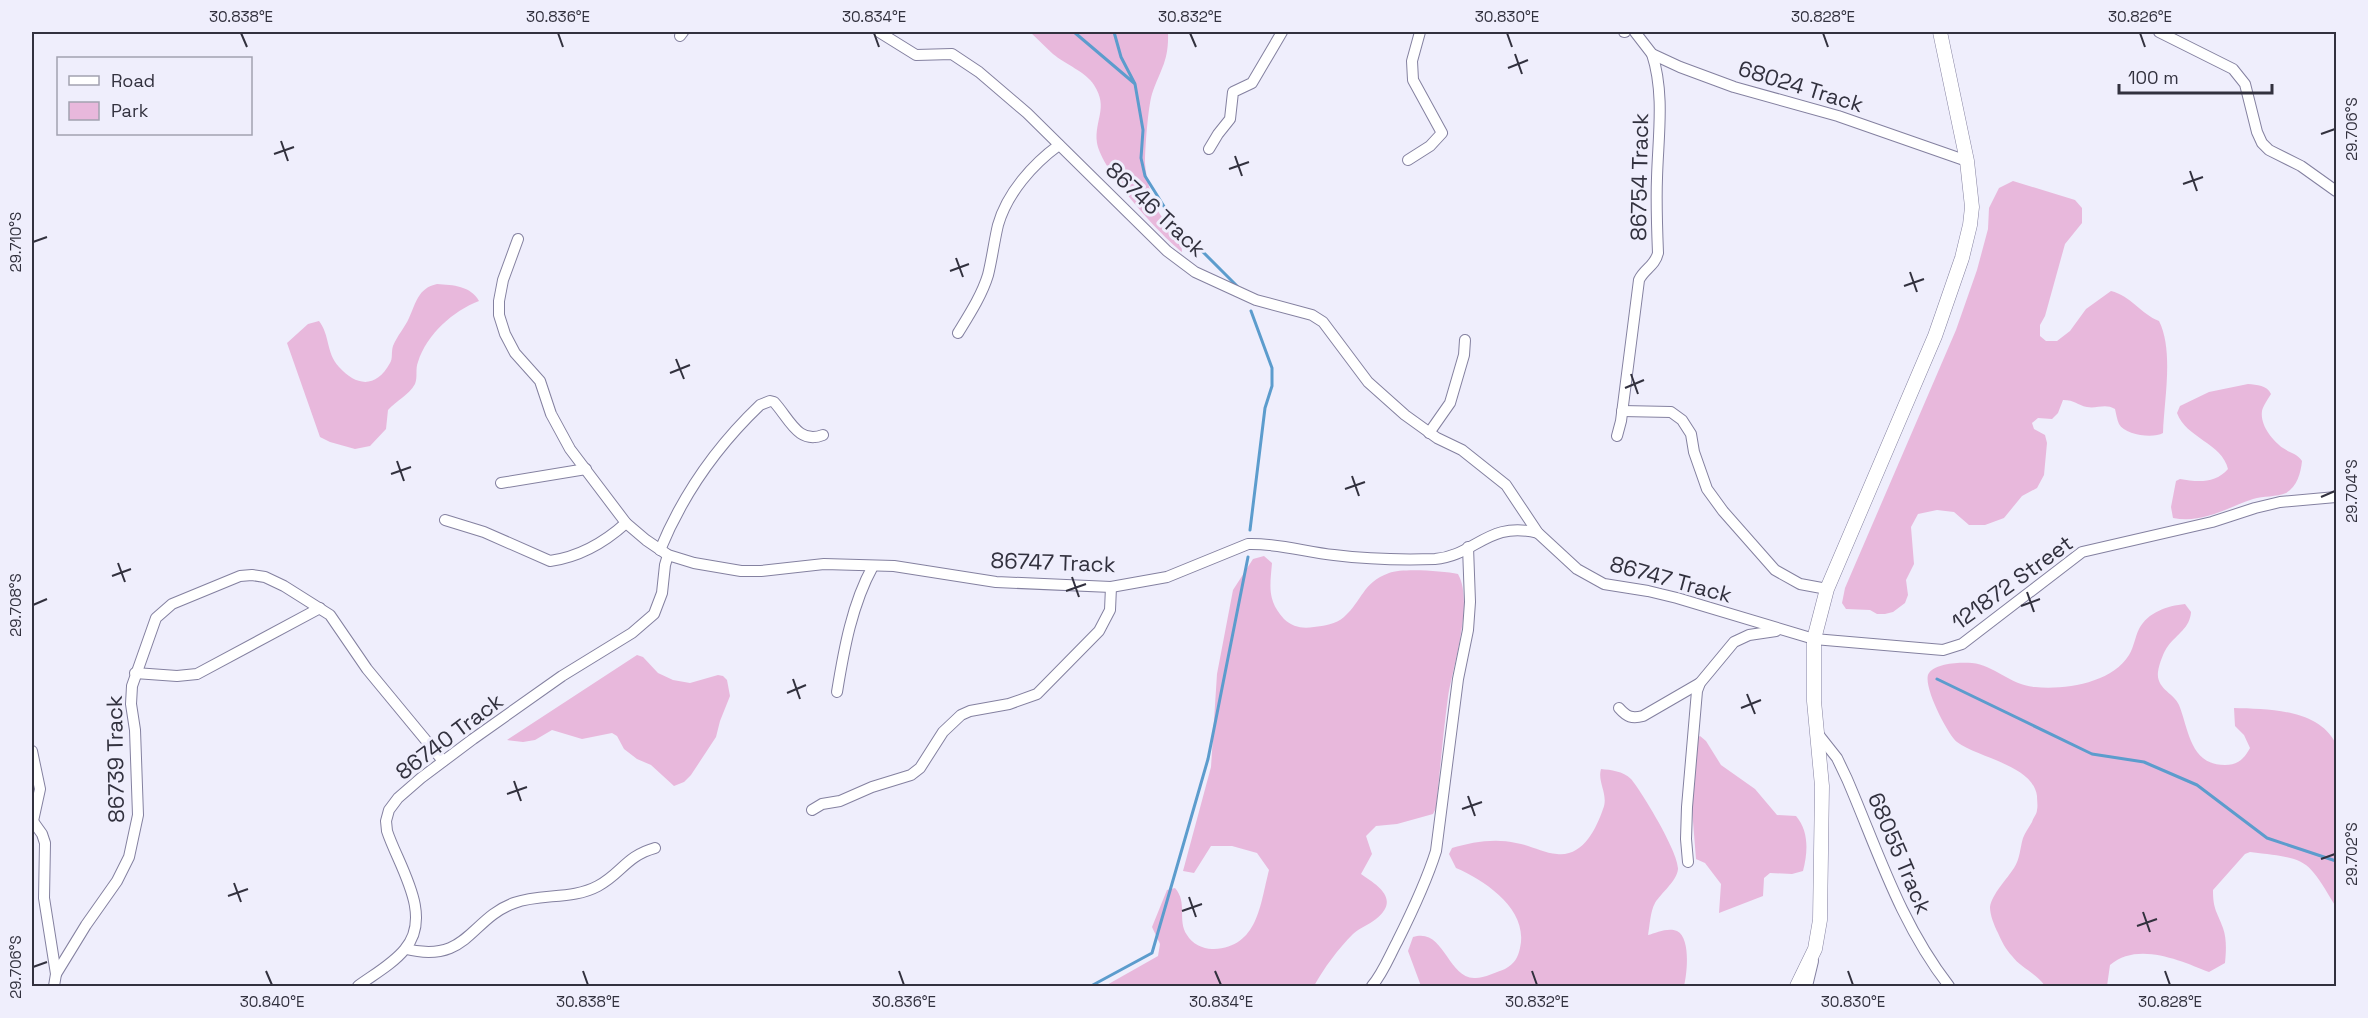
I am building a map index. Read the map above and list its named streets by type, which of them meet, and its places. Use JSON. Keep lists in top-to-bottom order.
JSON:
{
  "streets": {
    "street": [
      "68024 Track",
      "86754 Track",
      "86746 Track",
      "86747 Track",
      "121872 Street",
      "86740 Track",
      "86739 Track",
      "68055 Track"
    ]
  },
  "crossings": [
    ["68024 Track", "86754 Track"],
    ["86746 Track", "86747 Track"],
    ["86747 Track", "121872 Street"],
    ["86747 Track", "86740 Track"],
    ["86740 Track", "86739 Track"]
  ],
  "legend": ["Road", "Park"],
  "scale_bar": "100 m",
  "coordinates": [
    "30.838°E",
    "30.836°E",
    "30.834°E",
    "30.832°E",
    "30.830°E",
    "30.828°E",
    "30.826°E",
    "29.706°S",
    "29.710°S",
    "29.704°S",
    "29.708°S",
    "29.702°S",
    "30.840°E"
  ]
}
